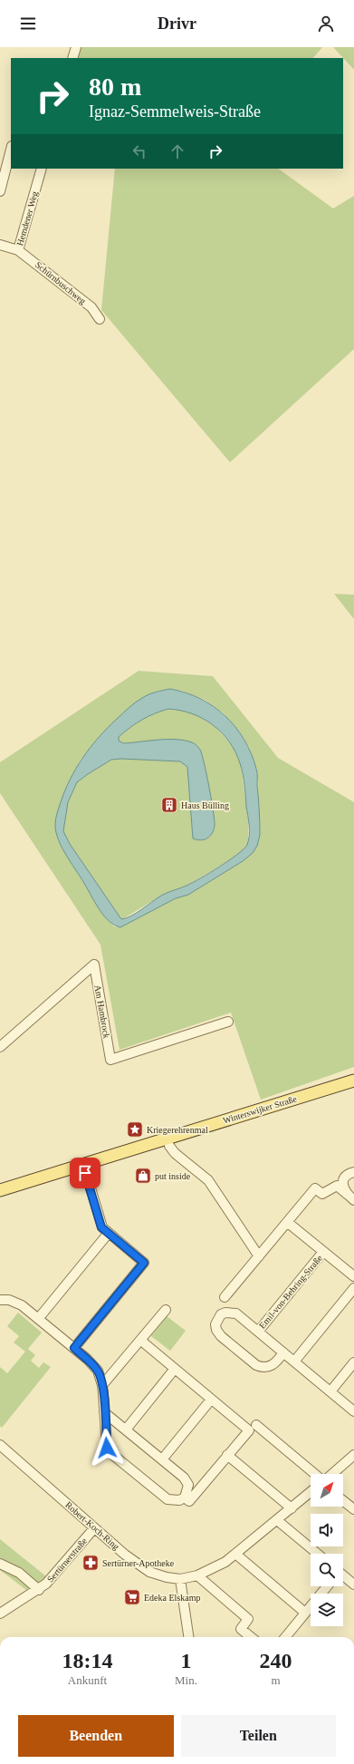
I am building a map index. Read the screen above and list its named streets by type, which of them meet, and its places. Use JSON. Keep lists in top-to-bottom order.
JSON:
{
  "streets": {
    "main road": ["Winterswijker Straße"],
    "street": [
      "Hemdener Weg",
      "Schürnbuschweg",
      "Am Hambrock",
      "Emil-von-Behring-Straße",
      "Robert-Koch-Ring",
      "Sertürnerstraße"
    ]
  },
  "crossings": [
    ["Hemdener Weg", "Schürnbuschweg"],
    ["Robert-Koch-Ring", "Sertürnerstraße"]
  ],
  "places": {
    "building": ["Haus Bülling"],
    "place": ["Kriegerehrenmal"],
    "shop": ["put inside"],
    "pharmacy": ["Sertürner-Apotheke"],
    "supermarket": ["Edeka Elskamp"]
  },
  "north": "top right",
  "page": {
    "header": "Drivr",
    "turn": ["80 m", "Ignaz-Semmelweis-Straße"],
    "eta": [
      "18:14",
      "Ankunft",
      "1",
      "Min.",
      "240",
      "m"
    ],
    "buttons": ["Beenden", "Teilen"]
  }
}
